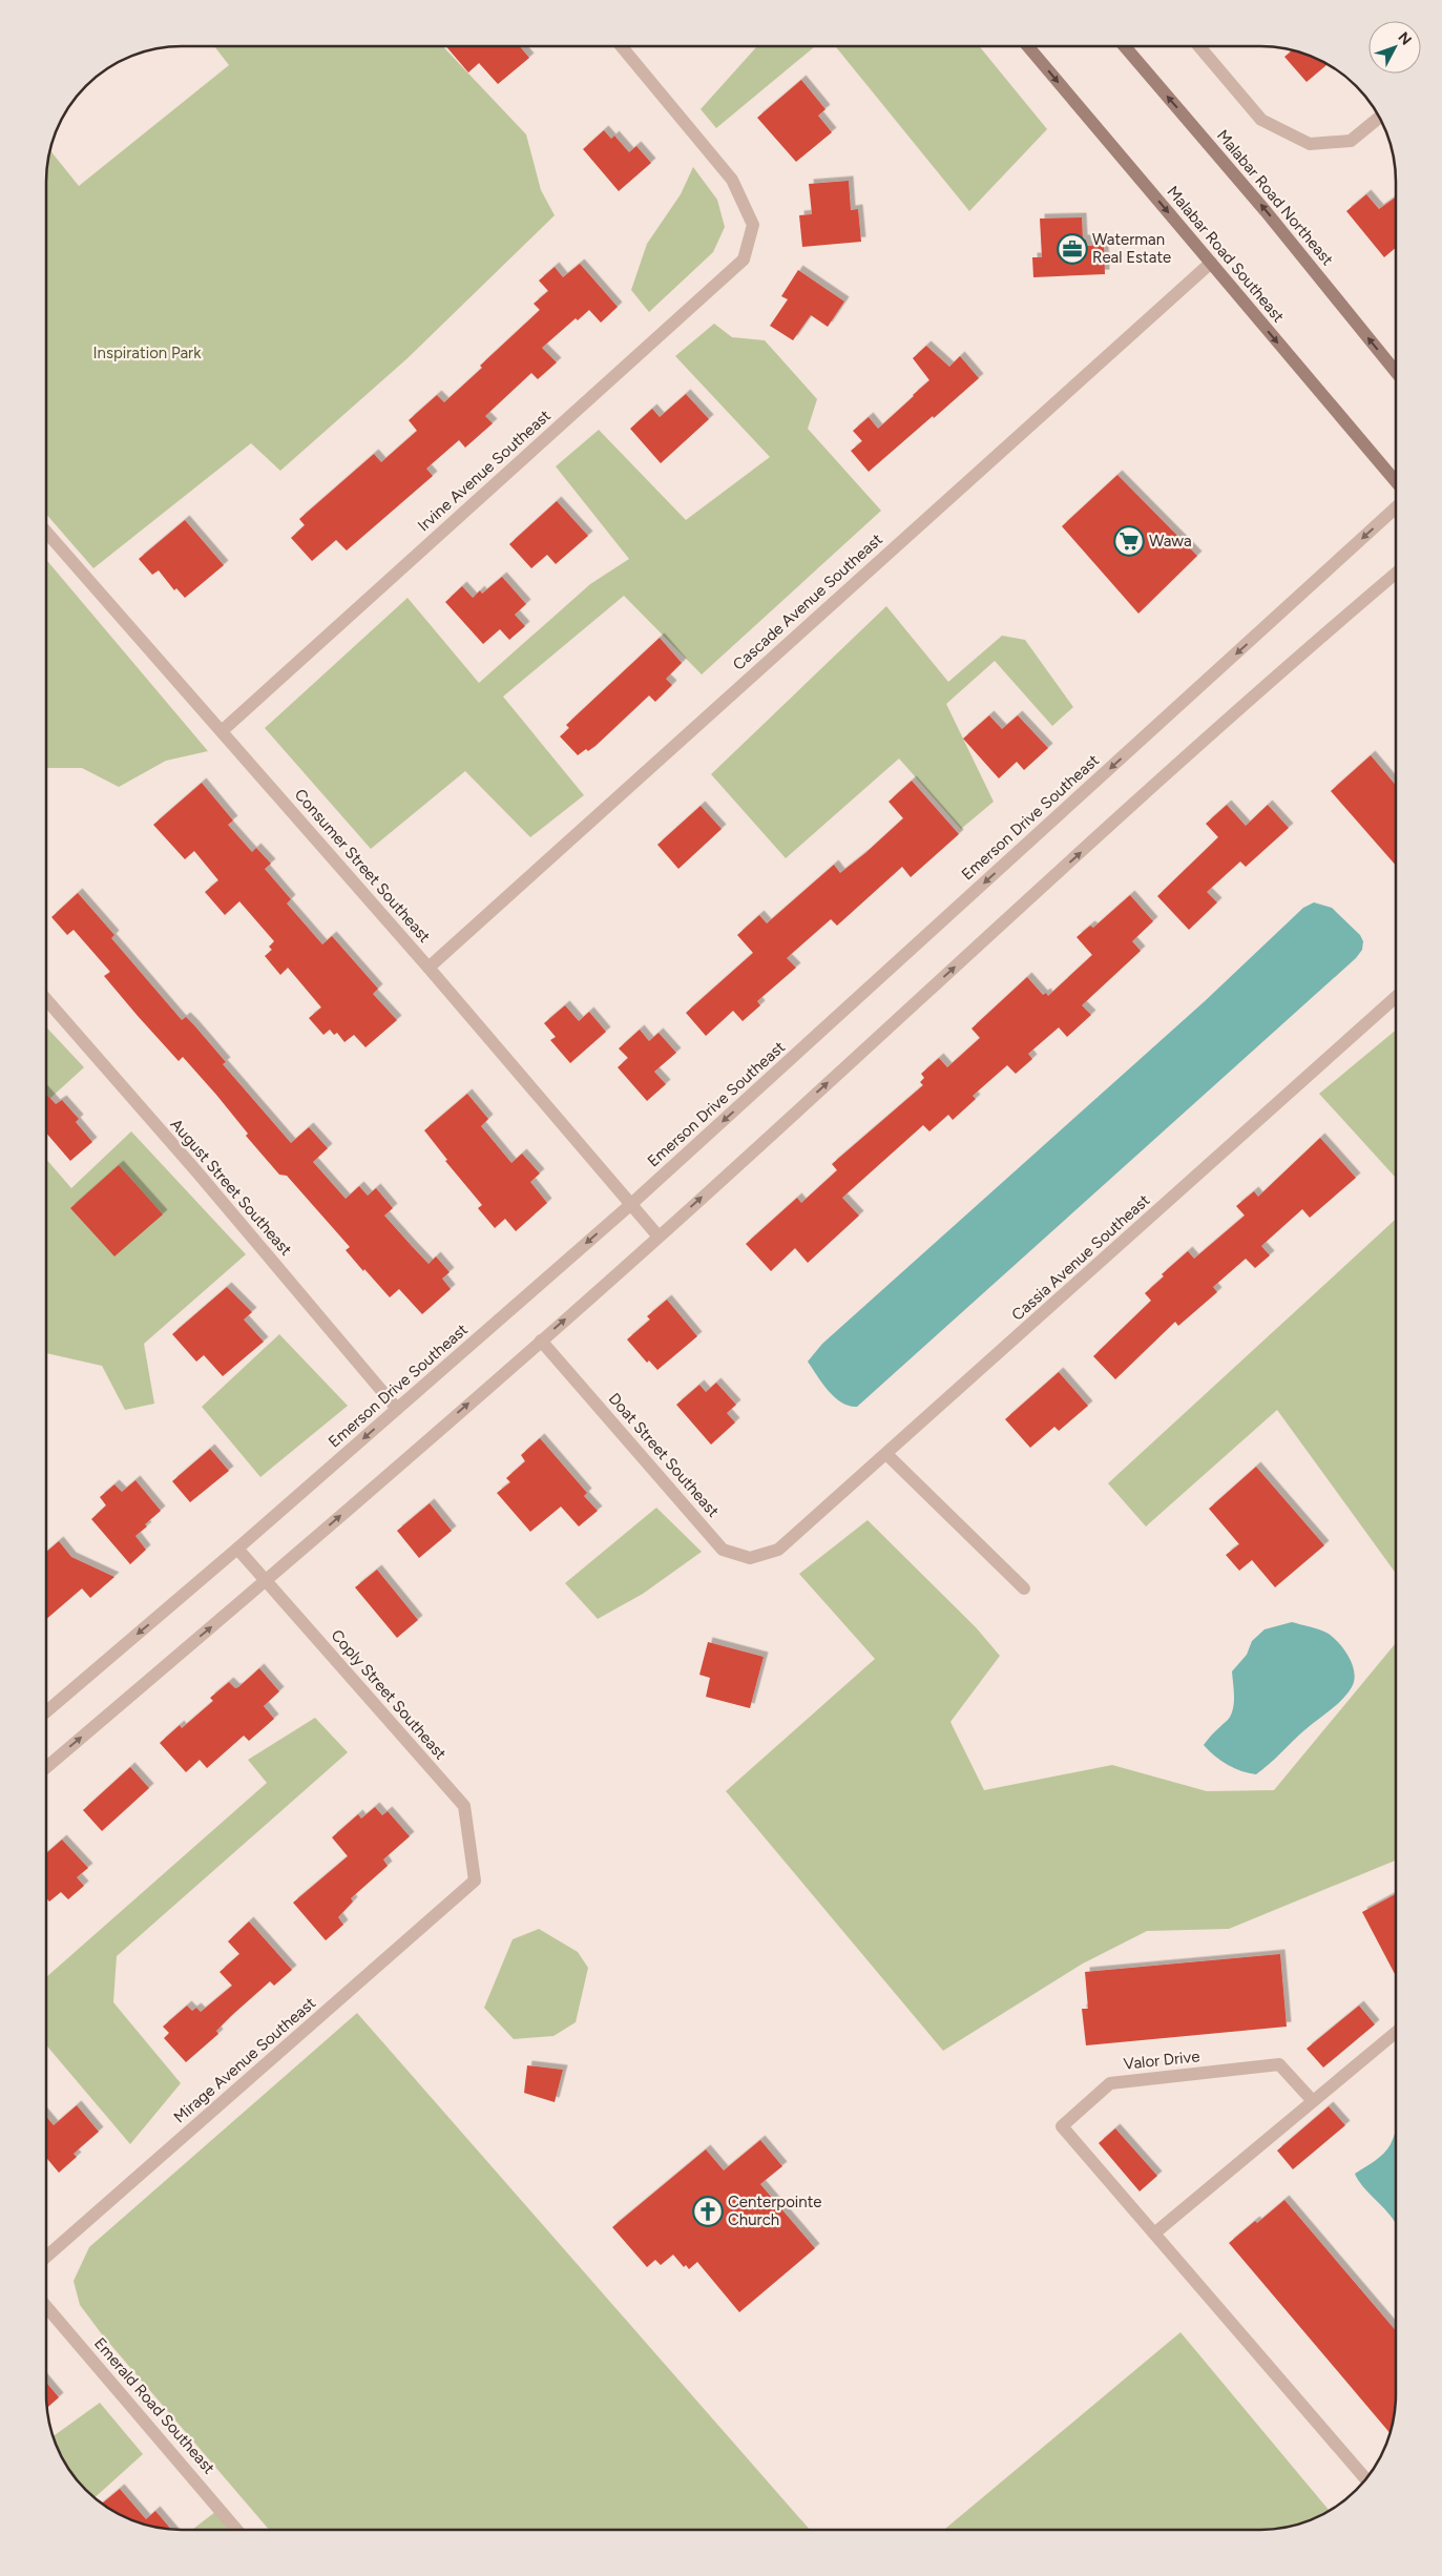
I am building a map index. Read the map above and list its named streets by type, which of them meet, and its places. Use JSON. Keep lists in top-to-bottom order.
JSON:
{
  "streets": {
    "main road": ["Malabar Road Northeast", "Malabar Road Southeast"],
    "street": [
      "Irvine Avenue Southeast",
      "Cascade Avenue Southeast",
      "Emerson Drive Southeast",
      "Consumer Street Southeast",
      "August Street Southeast",
      "Cassia Avenue Southeast",
      "Doat Street Southeast",
      "Coply Street Southeast",
      "Mirage Avenue Southeast",
      "Valor Drive",
      "Emerald Road Southeast"
    ]
  },
  "crossings": [
    ["Malabar Road Southeast", "Cascade Avenue Southeast"],
    ["Irvine Avenue Southeast", "Consumer Street Southeast"],
    ["Cascade Avenue Southeast", "Consumer Street Southeast"],
    ["Emerson Drive Southeast", "Consumer Street Southeast"],
    ["Emerson Drive Southeast", "August Street Southeast"],
    ["Emerson Drive Southeast", "Coply Street Southeast"],
    ["Cassia Avenue Southeast", "Doat Street Southeast"],
    ["Coply Street Southeast", "Mirage Avenue Southeast"]
  ],
  "one_way": ["Malabar Road Northeast", "Malabar Road Southeast"],
  "parks": ["Inspiration Park"],
  "places": {
    "office": ["Waterman Real Estate"],
    "supermarket": ["Wawa"],
    "church": ["Centerpointe Church"]
  },
  "north": "top right"
}
